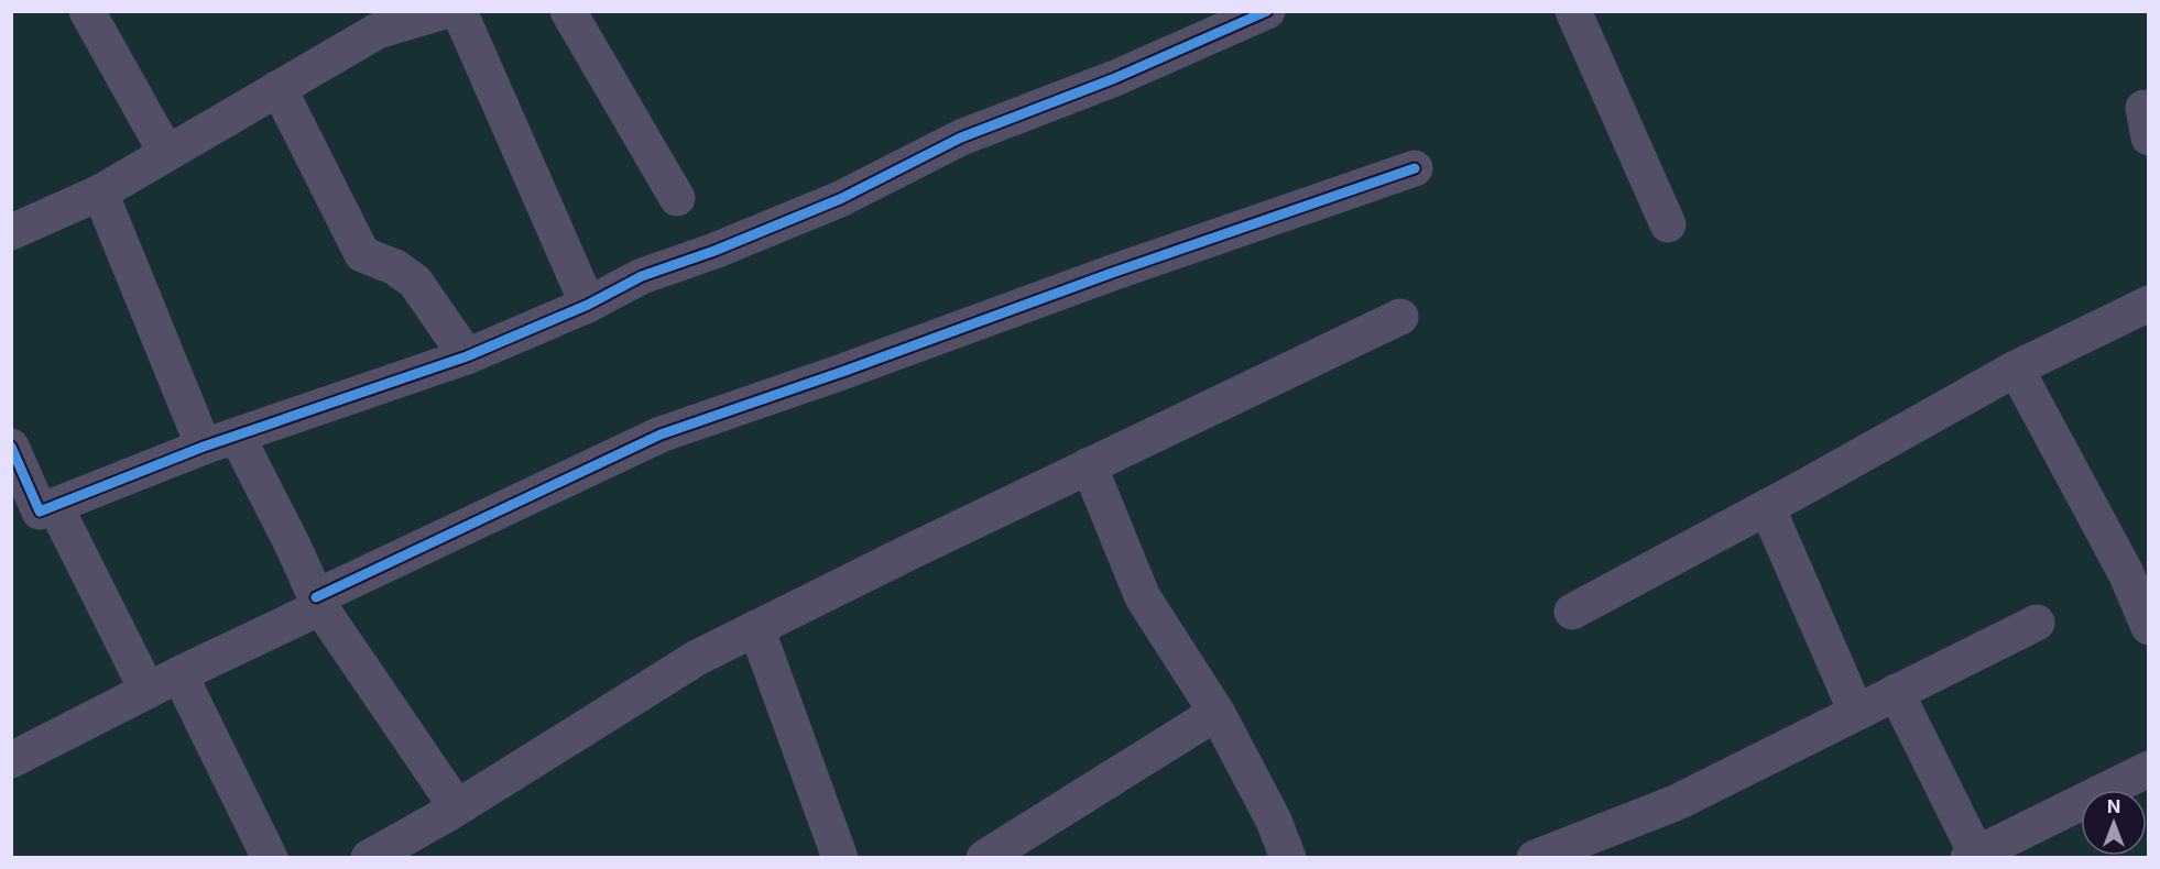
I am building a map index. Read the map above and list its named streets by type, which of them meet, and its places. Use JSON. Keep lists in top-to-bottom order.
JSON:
{
  "north": "top"
}
